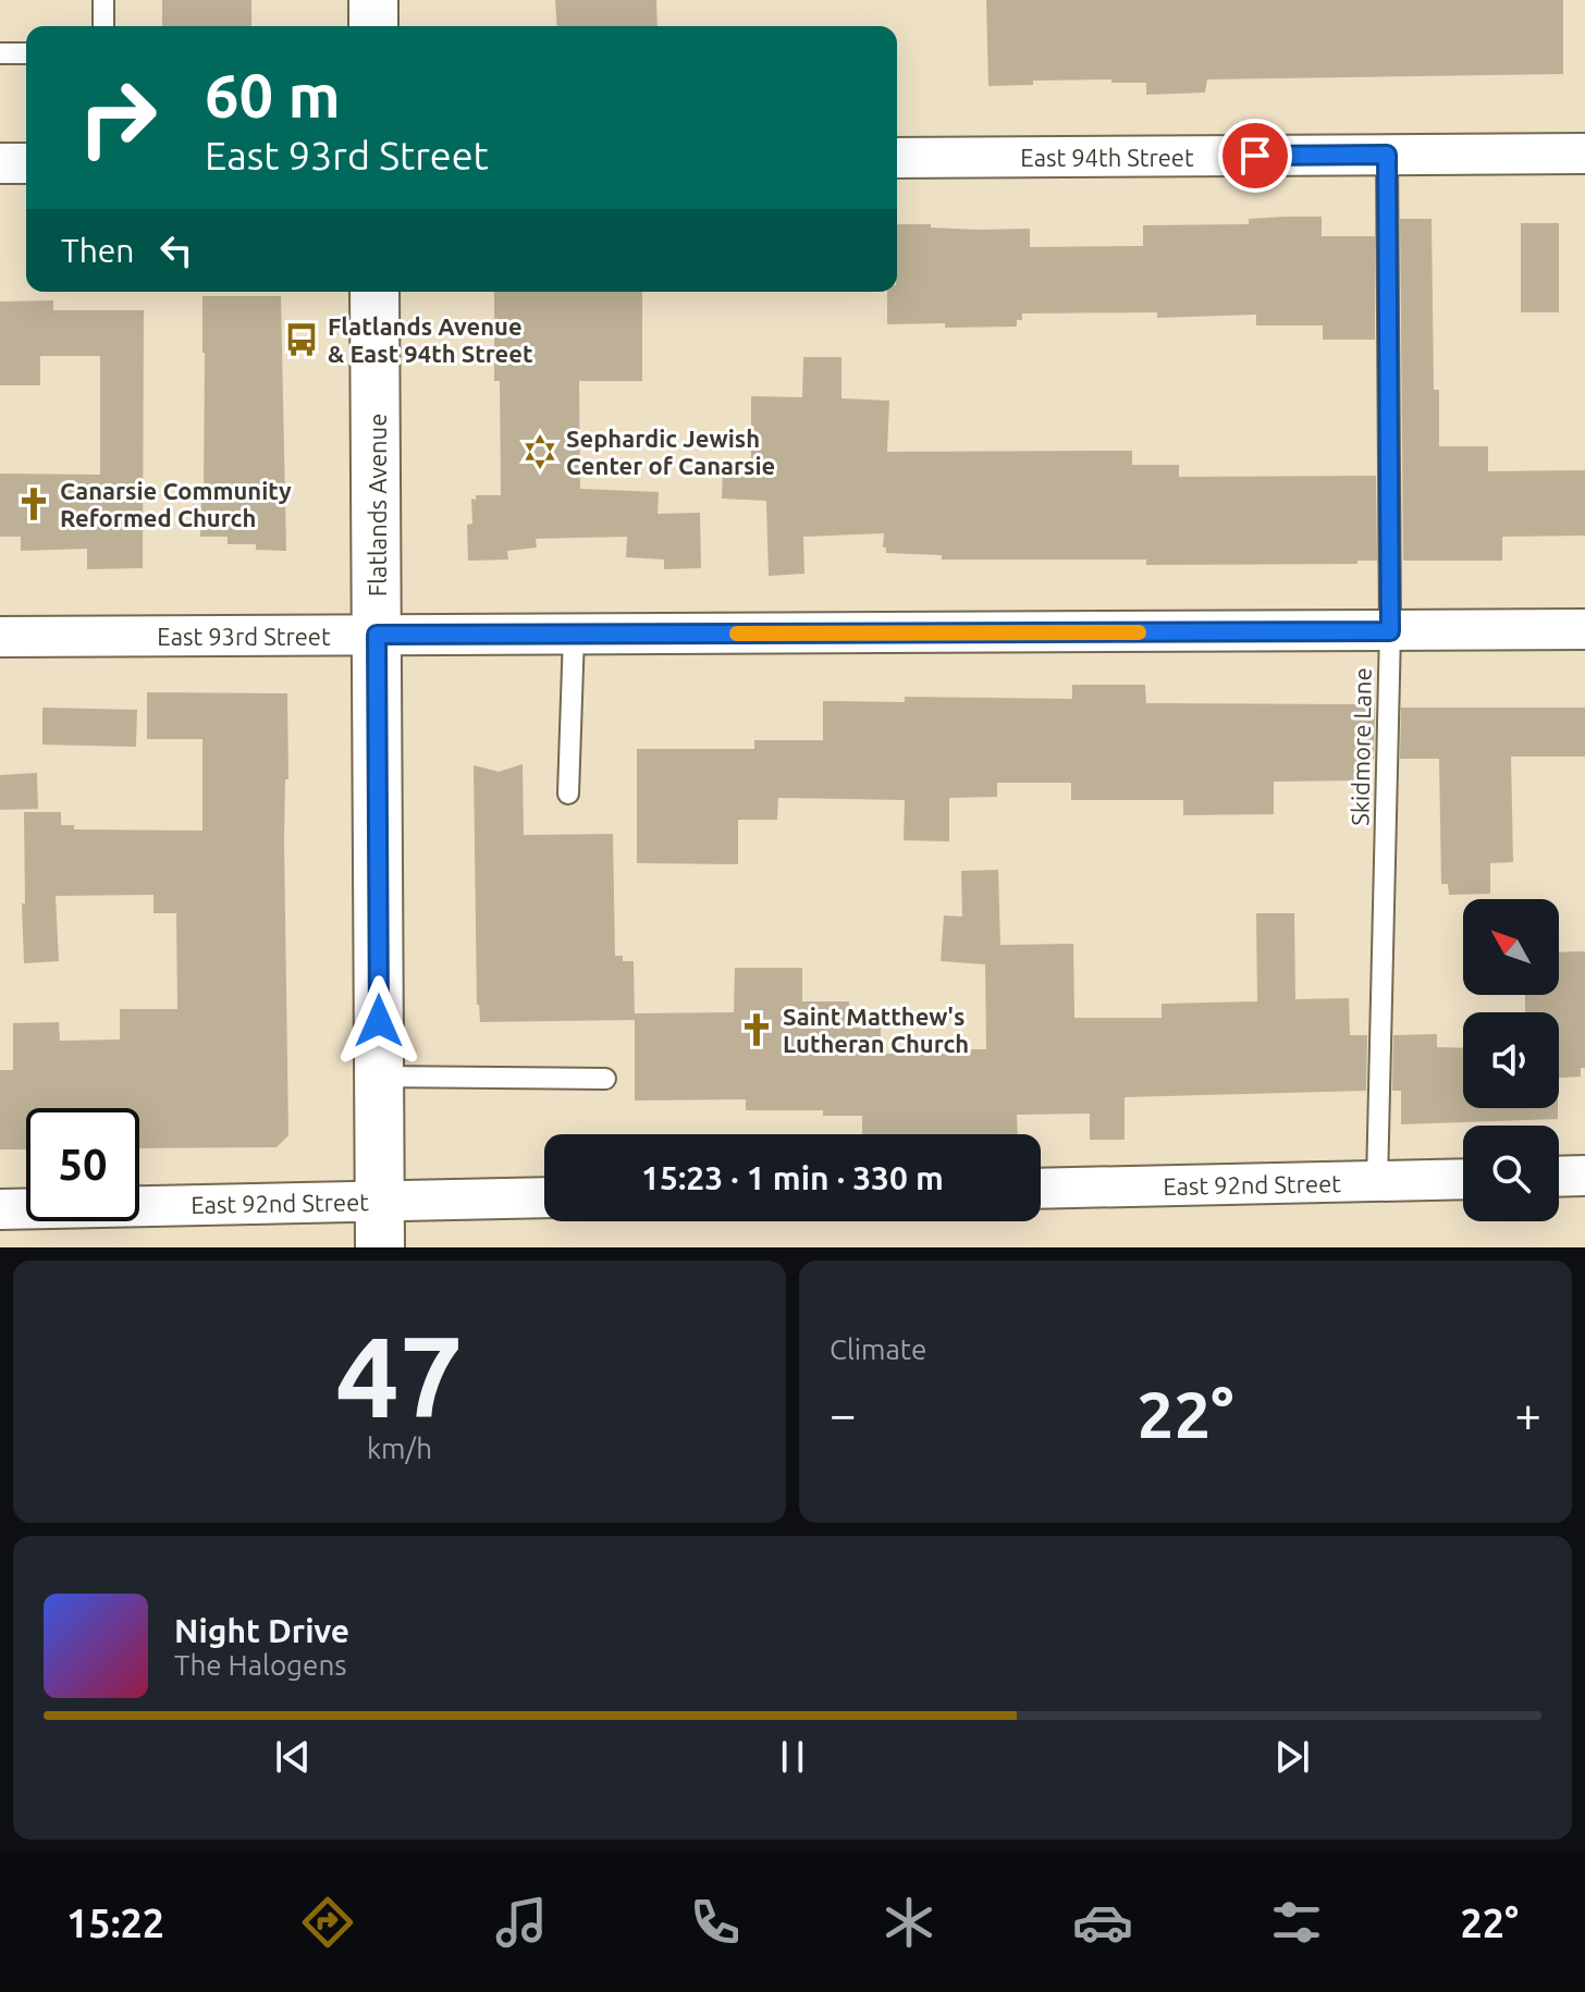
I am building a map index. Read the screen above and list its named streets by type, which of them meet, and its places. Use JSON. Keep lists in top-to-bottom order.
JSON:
{
  "streets": {
    "main road": ["Flatlands Avenue"],
    "street": ["East 94th Street", "East 93rd Street", "East 92nd Street"],
    "lane": ["Skidmore Lane"]
  },
  "crossings": [
    ["East 94th Street", "Skidmore Lane"],
    ["Flatlands Avenue", "East 93rd Street"],
    ["Flatlands Avenue", "East 92nd Street"],
    ["East 93rd Street", "Skidmore Lane"],
    ["Skidmore Lane", "East 92nd Street"]
  ],
  "places": {
    "bus stop": ["Flatlands Avenue & East 94th Street"],
    "synagogue": ["Sephardic Jewish Center of Canarsie"],
    "church": ["Canarsie Community Reformed Church", "Saint Matthew's Lutheran Church"]
  },
  "north": "top left",
  "page": {
    "turn": ["60 m", "East 93rd Street"],
    "then": "Then",
    "limit": "50",
    "trip": "15:23 · 1 min · 330 m",
    "tile": [
      ["47", "km/h"],
      "Climate"
    ],
    "heat": ["−", "22°", "+"],
    "song": ["Night Drive", "The Halogens"],
    "tabs": ["15:22", "22°"]
  }
}
